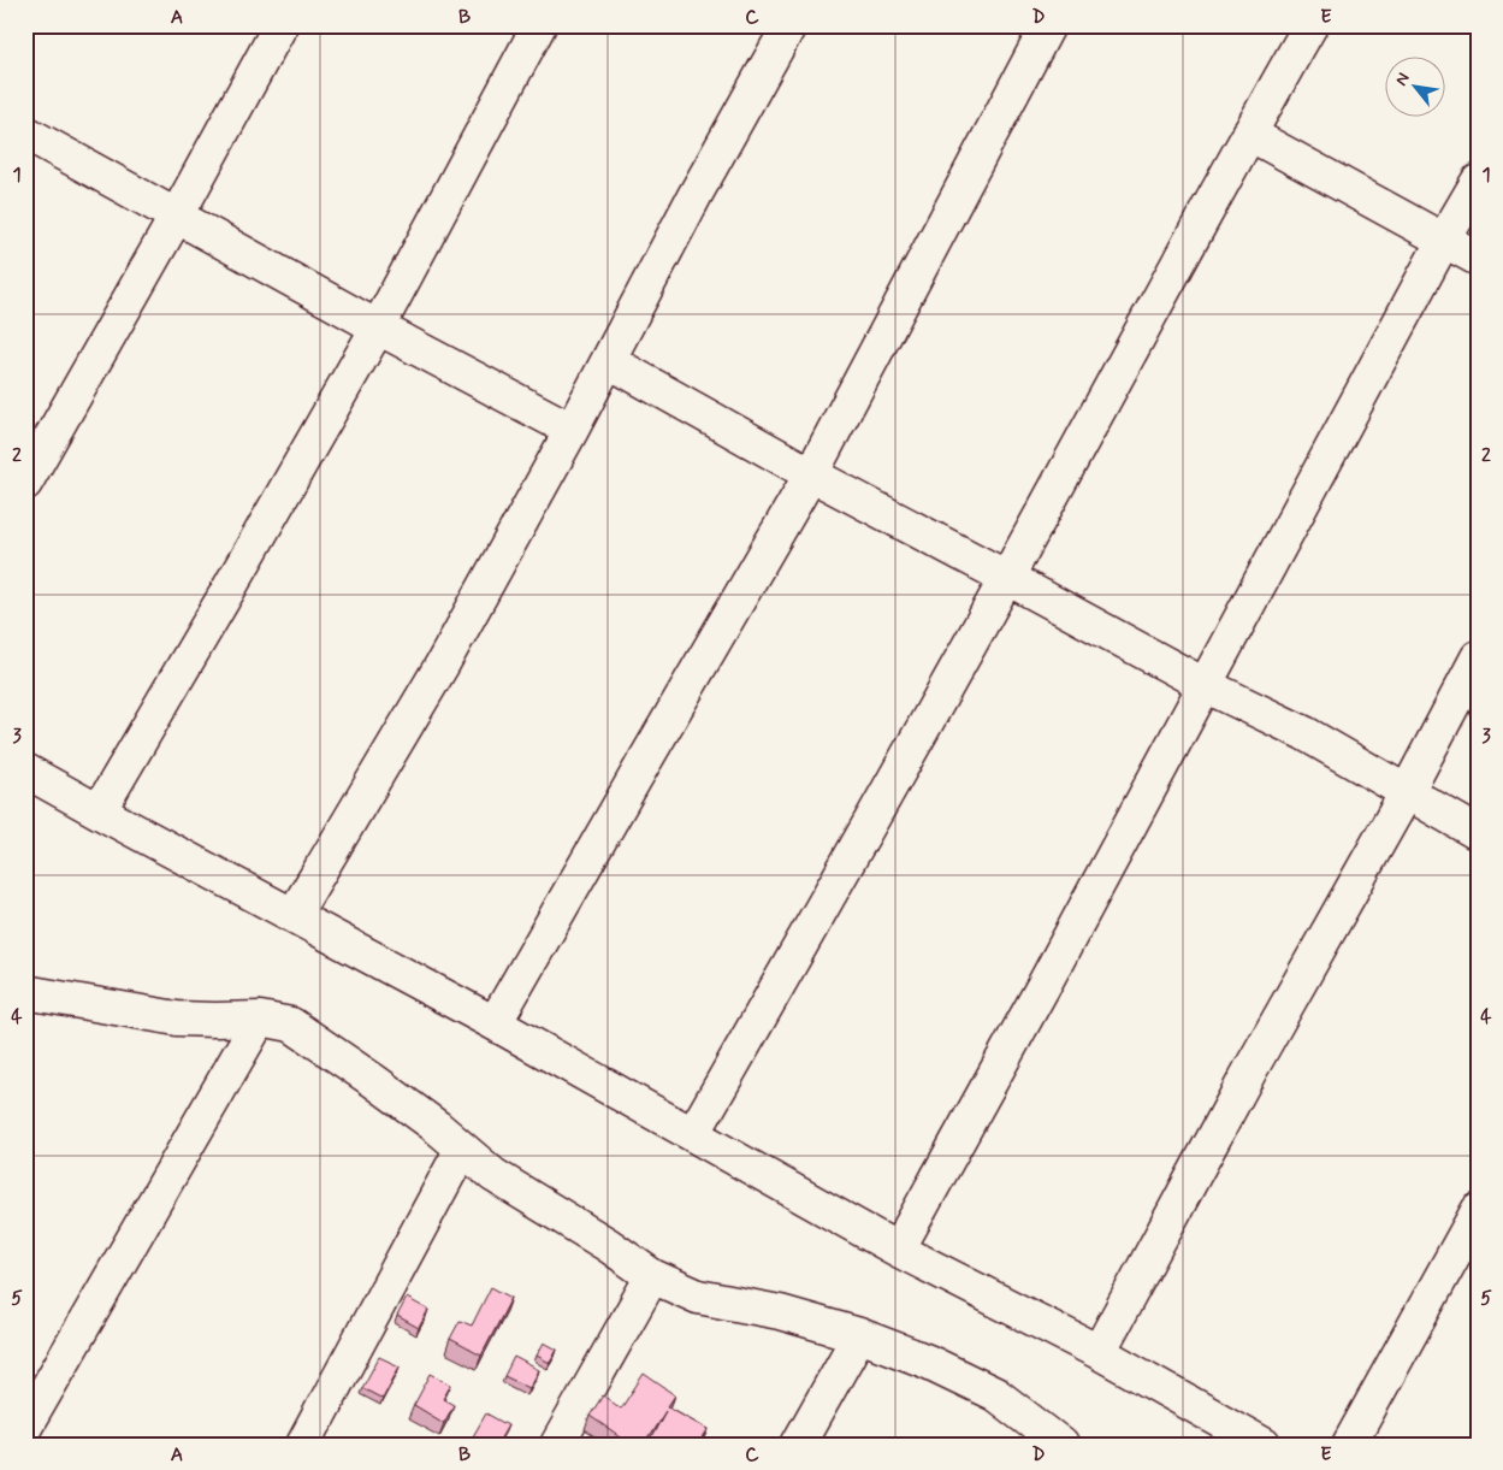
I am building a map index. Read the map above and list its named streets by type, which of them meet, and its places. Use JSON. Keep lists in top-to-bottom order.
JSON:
{
  "north": "top left",
  "grid": {
    "columns": [
      "A",
      "B",
      "C",
      "D",
      "E"
    ],
    "rows": [
      "1",
      "2",
      "3",
      "4",
      "5"
    ]
  }
}
